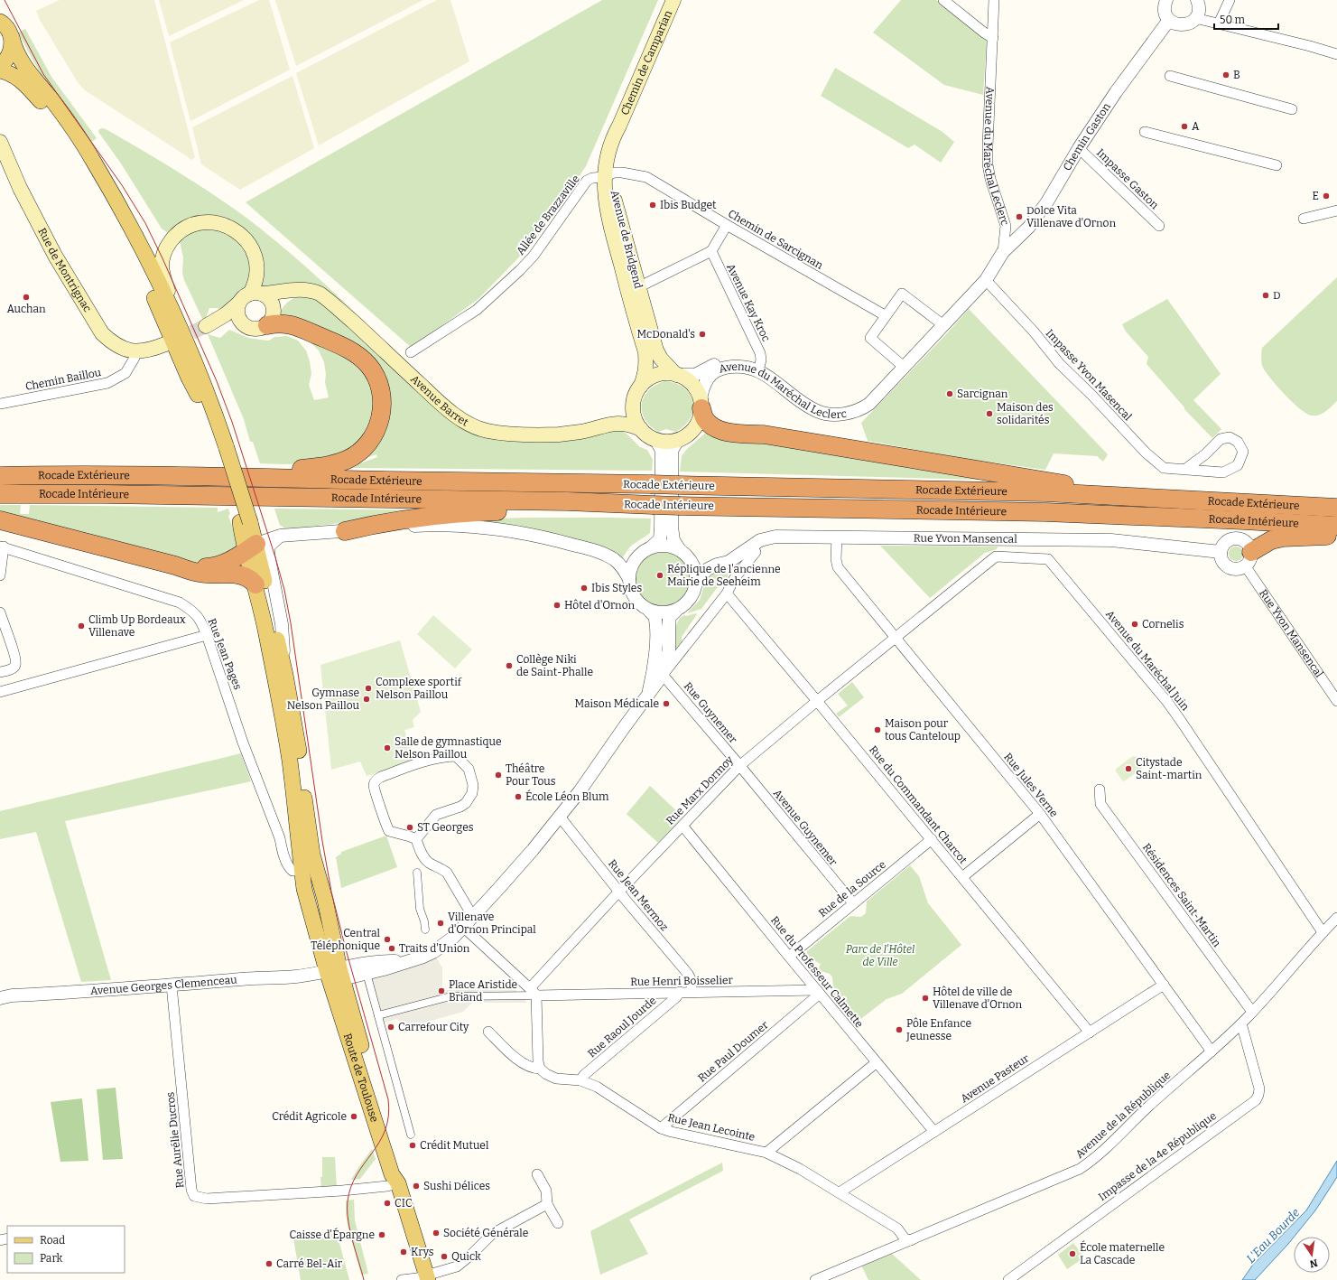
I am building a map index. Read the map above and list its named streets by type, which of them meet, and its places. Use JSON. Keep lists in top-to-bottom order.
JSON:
{
  "streets": {
    "highway": ["Rocade Extérieure", "Rocade Intérieure"],
    "main road": [
      "Chemin de Camparian",
      "Avenue de Bridgend",
      "Rue de Montrignac",
      "Avenue Barret",
      "Route de Toulouse"
    ],
    "street": [
      "Chemin Gaston",
      "Avenue du Maréchal Leclerc",
      "Impasse Gaston",
      "Allée de Brazzaville",
      "Chemin de Sarcignan",
      "Avenue Kay Kroc",
      "Impasse Yvon Masencal",
      "Chemin Baillou",
      "Rue Yvon Mansencal",
      "Rue Jean Pages",
      "Avenue du Maréchal Juin",
      "Rue Guynemer",
      "Rue Jules Verne",
      "Rue Marx Dormoy",
      "Rue du Commandant Charcot",
      "Avenue Guynemer",
      "Rue de la Source",
      "Rue Jean Mermoz",
      "Résidences Saint-Martin",
      "Rue du Professeur Calmette",
      "Rue Henri Boisselier",
      "Avenue Georges Clemenceau",
      "Rue Raoul Jourde",
      "Rue Paul Doumer",
      "Avenue Pasteur",
      "Avenue de la République",
      "Rue Jean Lecointe",
      "Rue Aurélie Ducros",
      "Impasse de la 4e République"
    ]
  },
  "crossings": [
    ["Chemin de Camparian", "Avenue de Bridgend"],
    ["Chemin Gaston", "Avenue du Maréchal Leclerc"],
    ["Chemin Gaston", "Impasse Gaston"],
    ["Avenue du Maréchal Leclerc", "Avenue de Bridgend"],
    ["Avenue du Maréchal Leclerc", "Avenue Kay Kroc"],
    ["Avenue du Maréchal Leclerc", "Impasse Yvon Masencal"],
    ["Avenue du Maréchal Leclerc", "Avenue Barret"],
    ["Allée de Brazzaville", "Avenue de Bridgend"],
    ["Allée de Brazzaville", "Chemin de Sarcignan"],
    ["Avenue de Bridgend", "Chemin de Sarcignan"],
    ["Avenue de Bridgend", "Avenue Barret"],
    ["Rue de Montrignac", "Chemin Baillou"],
    ["Rue Yvon Mansencal", "Rue Jules Verne"],
    ["Avenue du Maréchal Juin", "Rue Jules Verne"],
    ["Avenue du Maréchal Juin", "Rue Marx Dormoy"],
    ["Avenue du Maréchal Juin", "Avenue de la République"],
    ["Rue Guynemer", "Rue Marx Dormoy"],
    ["Rue Guynemer", "Avenue Guynemer"],
    ["Rue Jules Verne", "Rue Marx Dormoy"],
    ["Rue Jules Verne", "Avenue Pasteur"],
    ["Rue Jules Verne", "Avenue de la République"],
    ["Rue Marx Dormoy", "Rue du Commandant Charcot"],
    ["Rue Marx Dormoy", "Avenue Guynemer"],
    ["Rue Marx Dormoy", "Rue Jean Mermoz"],
    ["Rue Marx Dormoy", "Rue du Professeur Calmette"],
    ["Rue Marx Dormoy", "Rue Henri Boisselier"],
    ["Rue du Commandant Charcot", "Rue de la Source"],
    ["Rue du Commandant Charcot", "Avenue Pasteur"],
    ["Avenue Guynemer", "Rue de la Source"],
    ["Rue de la Source", "Rue du Professeur Calmette"],
    ["Rue Jean Mermoz", "Rue Henri Boisselier"],
    ["Résidences Saint-Martin", "Avenue de la République"],
    ["Rue du Professeur Calmette", "Rue Henri Boisselier"],
    ["Rue du Professeur Calmette", "Rue Paul Doumer"],
    ["Rue du Professeur Calmette", "Avenue Pasteur"],
    ["Rue Henri Boisselier", "Rue Raoul Jourde"],
    ["Rue Henri Boisselier", "Rue Paul Doumer"],
    ["Avenue Georges Clemenceau", "Route de Toulouse"],
    ["Avenue Georges Clemenceau", "Rue Aurélie Ducros"],
    ["Rue Raoul Jourde", "Rue Jean Lecointe"],
    ["Rue Paul Doumer", "Rue Jean Lecointe"],
    ["Route de Toulouse", "Rue Aurélie Ducros"],
    ["Avenue Pasteur", "Rue Jean Lecointe"],
    ["Avenue de la République", "Rue Jean Lecointe"],
    ["Avenue de la République", "Impasse de la 4e République"]
  ],
  "water": ["L'Eau Bourde"],
  "parks": ["Parc de l'Hôtel de Ville"],
  "places": [
    "B",
    "A",
    "E",
    "Ibis Budget",
    "Dolce Vita Villenave d'Ornon",
    "D",
    "Auchan",
    "McDonald's",
    "Sarcignan",
    "Maison des solidarités",
    "Réplique de l'ancienne Mairie de Seeheim",
    "Ibis Styles",
    "Hôtel d'Ornon",
    "Cornelis",
    "Climb Up Bordeaux Villenave",
    "Collège Niki de Saint-Phalle",
    "Complexe sportif Nelson Paillou",
    "Gymnase Nelson Paillou",
    "Maison Médicale",
    "Maison pour tous Canteloup",
    "Salle de gymnastique Nelson Paillou",
    "Citystade Saint-martin",
    "Théâtre Pour Tous",
    "École Léon Blum",
    "ST Georges",
    "Villenave d'Ornon Principal",
    "Central Téléphonique",
    "Traits d'Union",
    "Place Aristide Briand",
    "Hôtel de ville de Villenave d'Ornon",
    "Carrefour City",
    "Pôle Enfance Jeunesse",
    "Crédit Agricole",
    "Crédit Mutuel",
    "Sushi Délices",
    "CIC",
    "Société Générale",
    "Caisse d'Épargne",
    "Krys",
    "École maternelle La Cascade",
    "Quick",
    "Carré Bel-Air"
  ],
  "legend": ["Road", "Park"],
  "scale_bar": "50 m",
  "north": "bottom"
}
